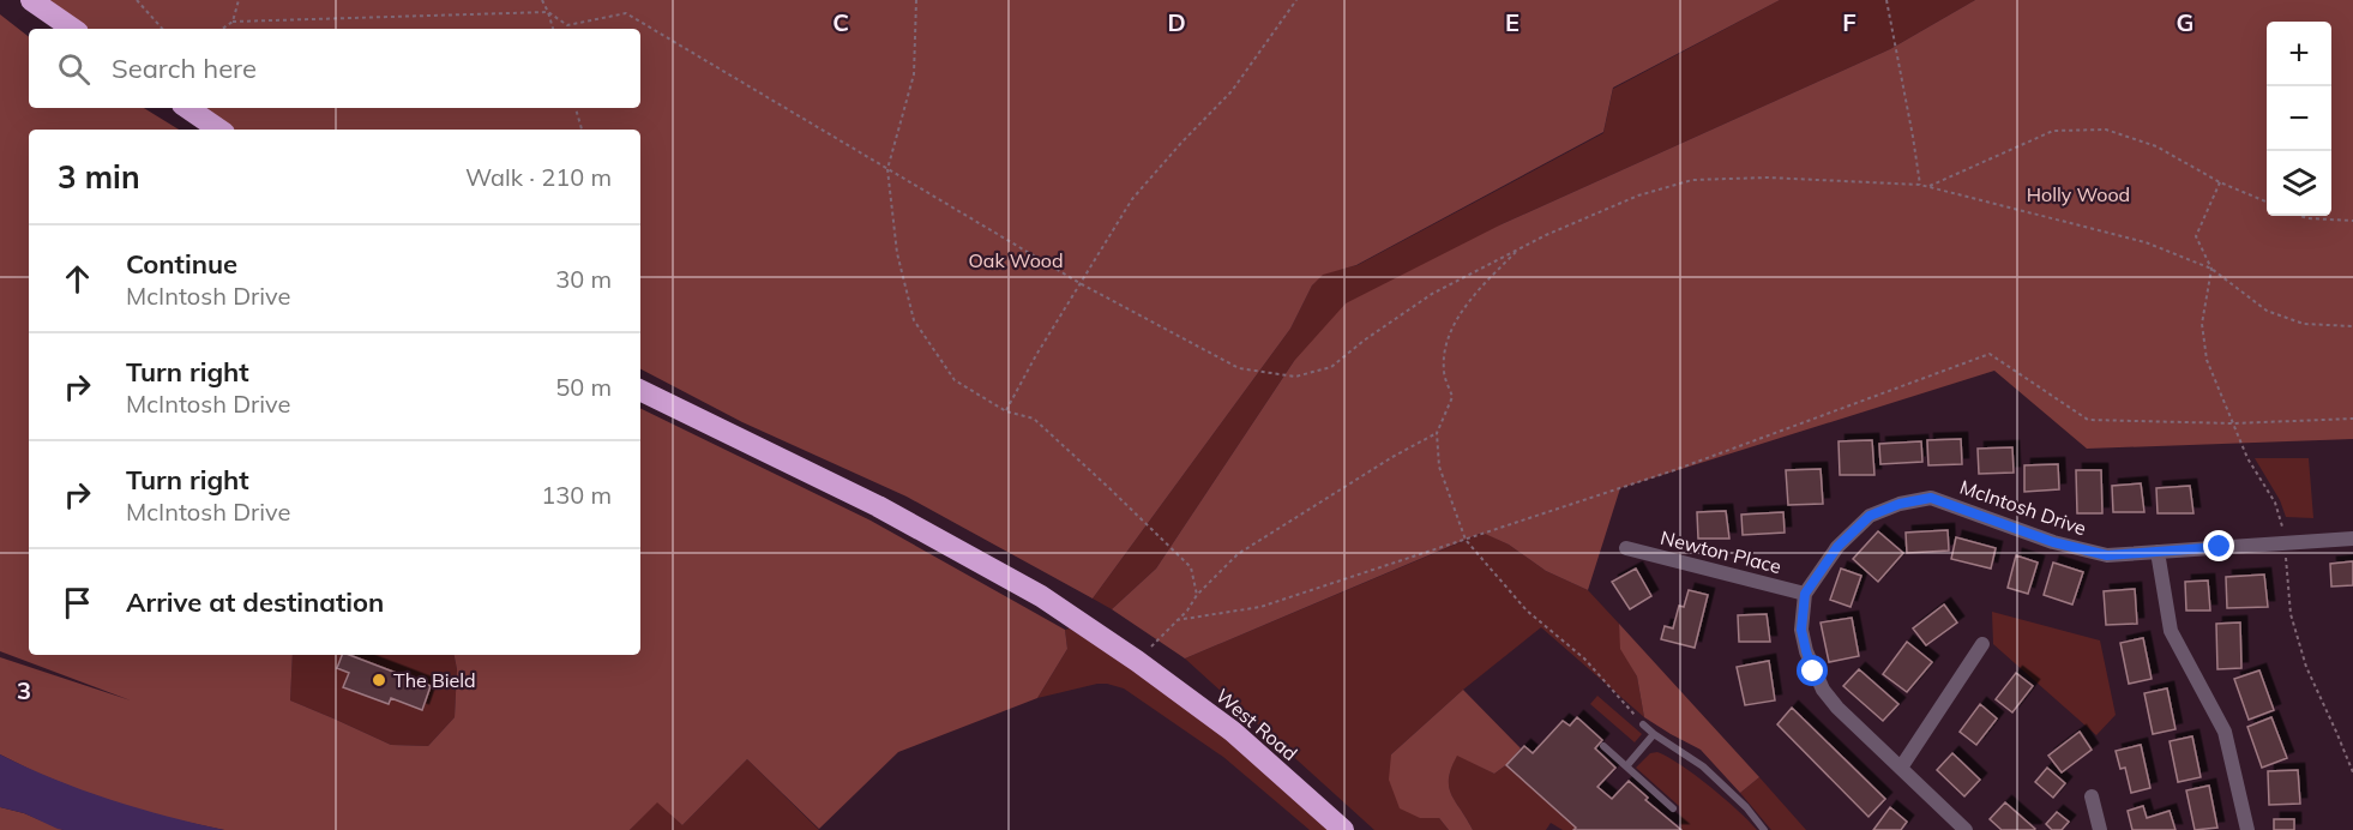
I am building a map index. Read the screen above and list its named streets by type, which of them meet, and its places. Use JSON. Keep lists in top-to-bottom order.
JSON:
{
  "streets": {
    "highway": ["West Road"],
    "street": ["McIntosh Drive", "Newton Place"]
  },
  "crossings": [
    ["McIntosh Drive", "Newton Place"]
  ],
  "parks": ["Holly Wood", "Oak Wood"],
  "places": ["The Bield"],
  "page": {
    "map_buttons": ["+", "−"],
    "search": "Search here",
    "heading": ["3 min", "Walk · 210 m"],
    "list": [
      ["Continue", "McIntosh Drive", "30 m"],
      ["Turn right", "McIntosh Drive", "50 m"],
      ["Turn right", "McIntosh Drive", "130 m"],
      "Arrive at destination"
    ]
  },
  "grid": {
    "columns": [
      "C",
      "D",
      "E",
      "F",
      "G"
    ],
    "rows": ["3"]
  }
}
